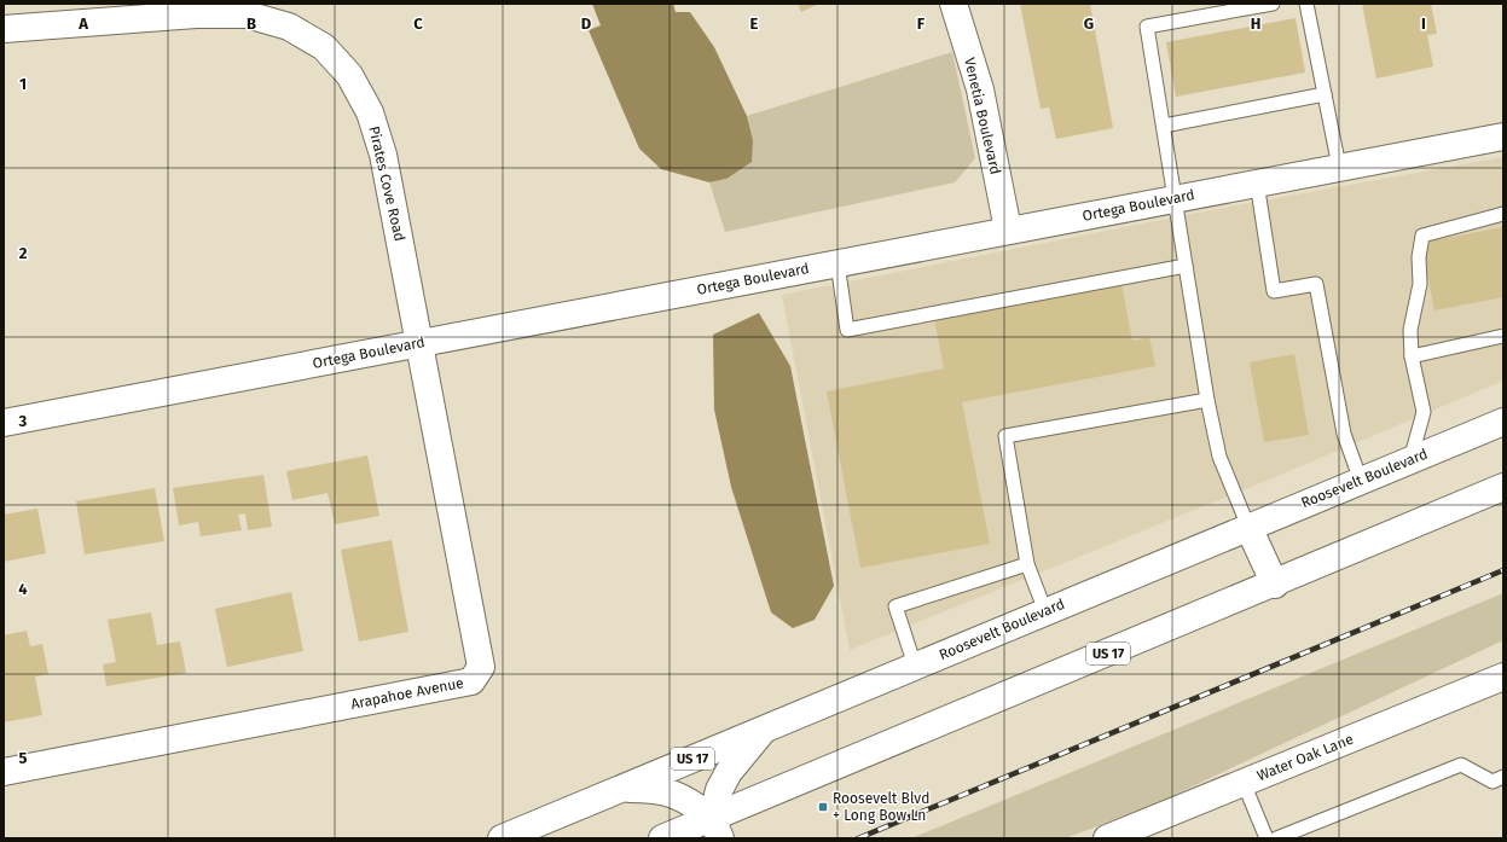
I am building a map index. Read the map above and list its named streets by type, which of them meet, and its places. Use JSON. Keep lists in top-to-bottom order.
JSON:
{
  "streets": {
    "main road": [
      "Venetia Boulevard",
      "Pirates Cove Road",
      "Ortega Boulevard",
      "Roosevelt Boulevard",
      "US 17",
      "Arapahoe Avenue",
      "Water Oak Lane"
    ]
  },
  "crossings": [
    ["Venetia Boulevard", "Ortega Boulevard"],
    ["Pirates Cove Road", "Ortega Boulevard"],
    ["Pirates Cove Road", "Arapahoe Avenue"],
    ["Ortega Boulevard", "Arapahoe Avenue"]
  ],
  "places": {
    "transit": ["Roosevelt Blvd + Long Bow Ln"]
  },
  "grid": {
    "columns": [
      "A",
      "B",
      "C",
      "D",
      "E",
      "F",
      "G",
      "H",
      "I"
    ],
    "rows": [
      "1",
      "2",
      "3",
      "4",
      "5"
    ]
  }
}
